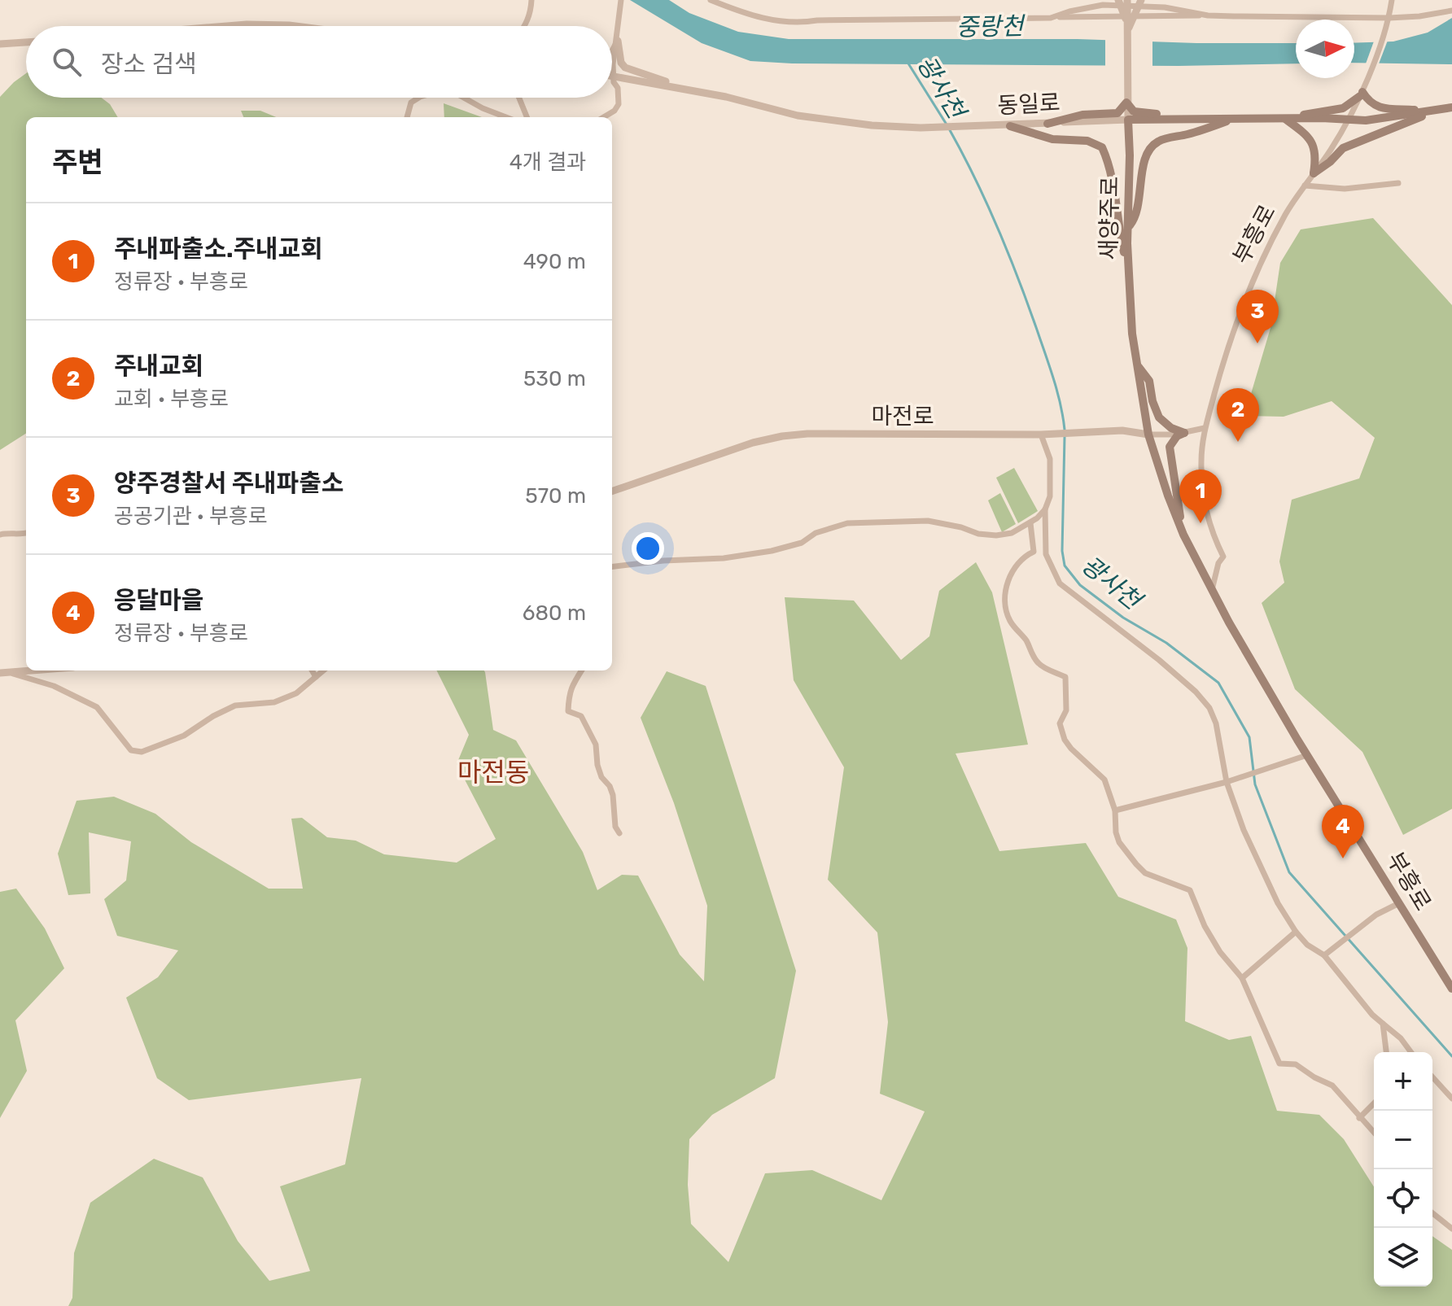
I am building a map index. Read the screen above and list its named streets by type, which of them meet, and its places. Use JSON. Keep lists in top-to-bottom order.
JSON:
{
  "streets": {
    "main road": ["동일로", "새양주로", "부흥로"],
    "street": ["마전로"]
  },
  "crossings": [
    ["동일로", "새양주로"],
    ["동일로", "부흥로"],
    ["새양주로", "부흥로"],
    ["새양주로", "마전로"],
    ["부흥로", "마전로"]
  ],
  "districts": ["마전동"],
  "water": ["중랑천", "광사천"],
  "north": "right",
  "page": {
    "search": "장소 검색",
    "heading": ["주변", "4개 결과"],
    "list": [
      {
        "mark": "1",
        "name": "주내파출소.주내교회",
        "note": "정류장 · 부흥로",
        "value": "490 m"
      },
      {
        "mark": "2",
        "name": "주내교회",
        "note": "교회 · 부흥로",
        "value": "530 m"
      },
      {
        "mark": "3",
        "name": "양주경찰서 주내파출소",
        "note": "공공기관 · 부흥로",
        "value": "570 m"
      },
      {
        "mark": "4",
        "name": "응달마을",
        "note": "정류장 · 부흥로",
        "value": "680 m"
      }
    ],
    "pins": [
      "3",
      "2",
      "1",
      "4"
    ],
    "map_buttons": ["+", "−"]
  }
}
